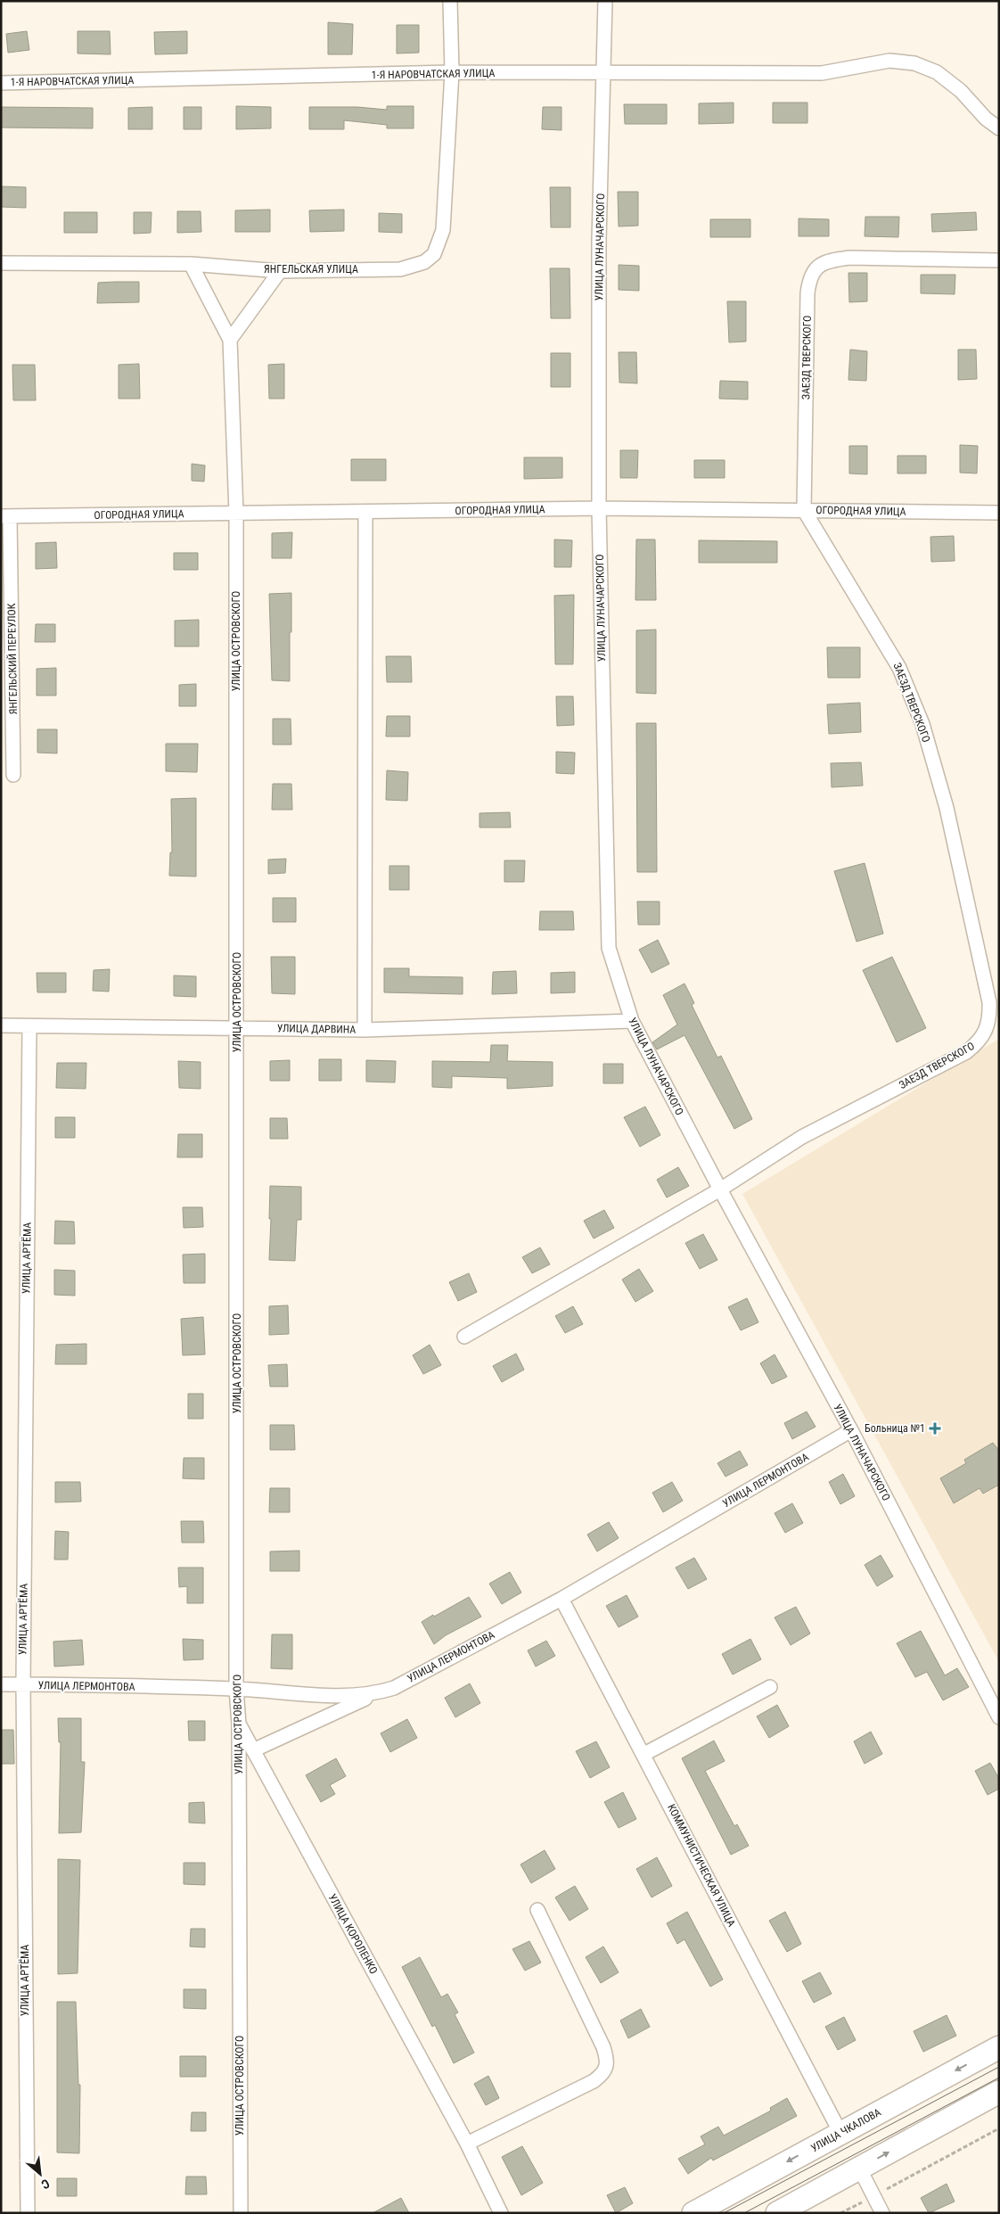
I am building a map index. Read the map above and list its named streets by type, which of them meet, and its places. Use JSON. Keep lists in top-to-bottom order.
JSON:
{
  "streets": {
    "main road": ["УЛИЦА ЧКАЛОВА"],
    "street": [
      "1-Я НАРОВЧАТСКАЯ УЛИЦА",
      "УЛИЦА ЛУНАЧАРСКОГО",
      "ЯНГЕЛЬСКАЯ УЛИЦА",
      "ЗАЕЗД ТВЕРСКОГО",
      "ОГОРОДНАЯ УЛИЦА",
      "УЛИЦА ОСТРОВСКОГО",
      "ЯНГЕЛЬСКИЙ ПЕРЕУЛОК",
      "УЛИЦА ДАРВИНА",
      "УЛИЦА АРТЁМА",
      "УЛИЦА ЛЕРМОНТОВА",
      "КОММУНИСТИЧЕСКАЯ УЛИЦА",
      "УЛИЦА КОРОЛЕНКО"
    ]
  },
  "crossings": [
    ["1-Я НАРОВЧАТСКАЯ УЛИЦА", "УЛИЦА ЛУНАЧАРСКОГО"],
    ["1-Я НАРОВЧАТСКАЯ УЛИЦА", "ЯНГЕЛЬСКАЯ УЛИЦА"],
    ["УЛИЦА ЛУНАЧАРСКОГО", "ЗАЕЗД ТВЕРСКОГО"],
    ["УЛИЦА ЛУНАЧАРСКОГО", "ОГОРОДНАЯ УЛИЦА"],
    ["УЛИЦА ЛУНАЧАРСКОГО", "УЛИЦА ДАРВИНА"],
    ["УЛИЦА ЛУНАЧАРСКОГО", "УЛИЦА ЛЕРМОНТОВА"],
    ["ЗАЕЗД ТВЕРСКОГО", "ОГОРОДНАЯ УЛИЦА"],
    ["ОГОРОДНАЯ УЛИЦА", "УЛИЦА ОСТРОВСКОГО"],
    ["ОГОРОДНАЯ УЛИЦА", "ЯНГЕЛЬСКИЙ ПЕРЕУЛОК"],
    ["УЛИЦА ОСТРОВСКОГО", "УЛИЦА ДАРВИНА"],
    ["УЛИЦА ОСТРОВСКОГО", "УЛИЦА ЛЕРМОНТОВА"],
    ["УЛИЦА ОСТРОВСКОГО", "УЛИЦА КОРОЛЕНКО"],
    ["УЛИЦА ДАРВИНА", "УЛИЦА АРТЁМА"],
    ["УЛИЦА АРТЁМА", "УЛИЦА ЛЕРМОНТОВА"],
    ["УЛИЦА ЛЕРМОНТОВА", "КОММУНИСТИЧЕСКАЯ УЛИЦА"],
    ["КОММУНИСТИЧЕСКАЯ УЛИЦА", "УЛИЦА ЧКАЛОВА"]
  ],
  "places": {
    "health": ["Больница №1"]
  },
  "north": "bottom right"
}
